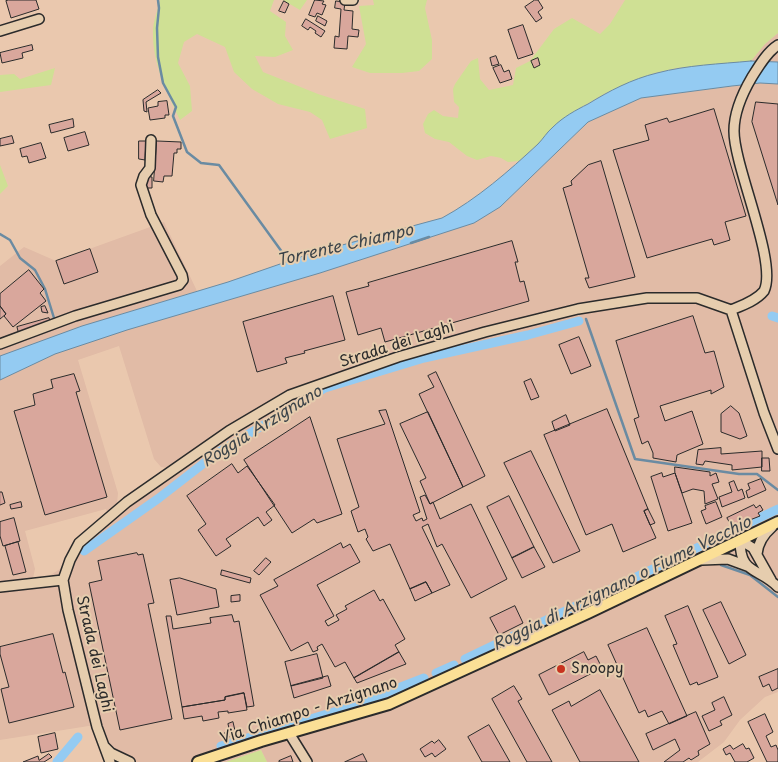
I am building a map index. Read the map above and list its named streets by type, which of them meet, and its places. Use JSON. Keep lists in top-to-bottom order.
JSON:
{
  "streets": {
    "main road": ["Via Chiampo - Arzignano"],
    "street": ["Strada dei Laghi"]
  },
  "water": ["Torrente Chiampo", "Roggia Arzignano", "Roggia di Arzignano o Fiume Vecchio"],
  "places": ["Snoopy"]
}
